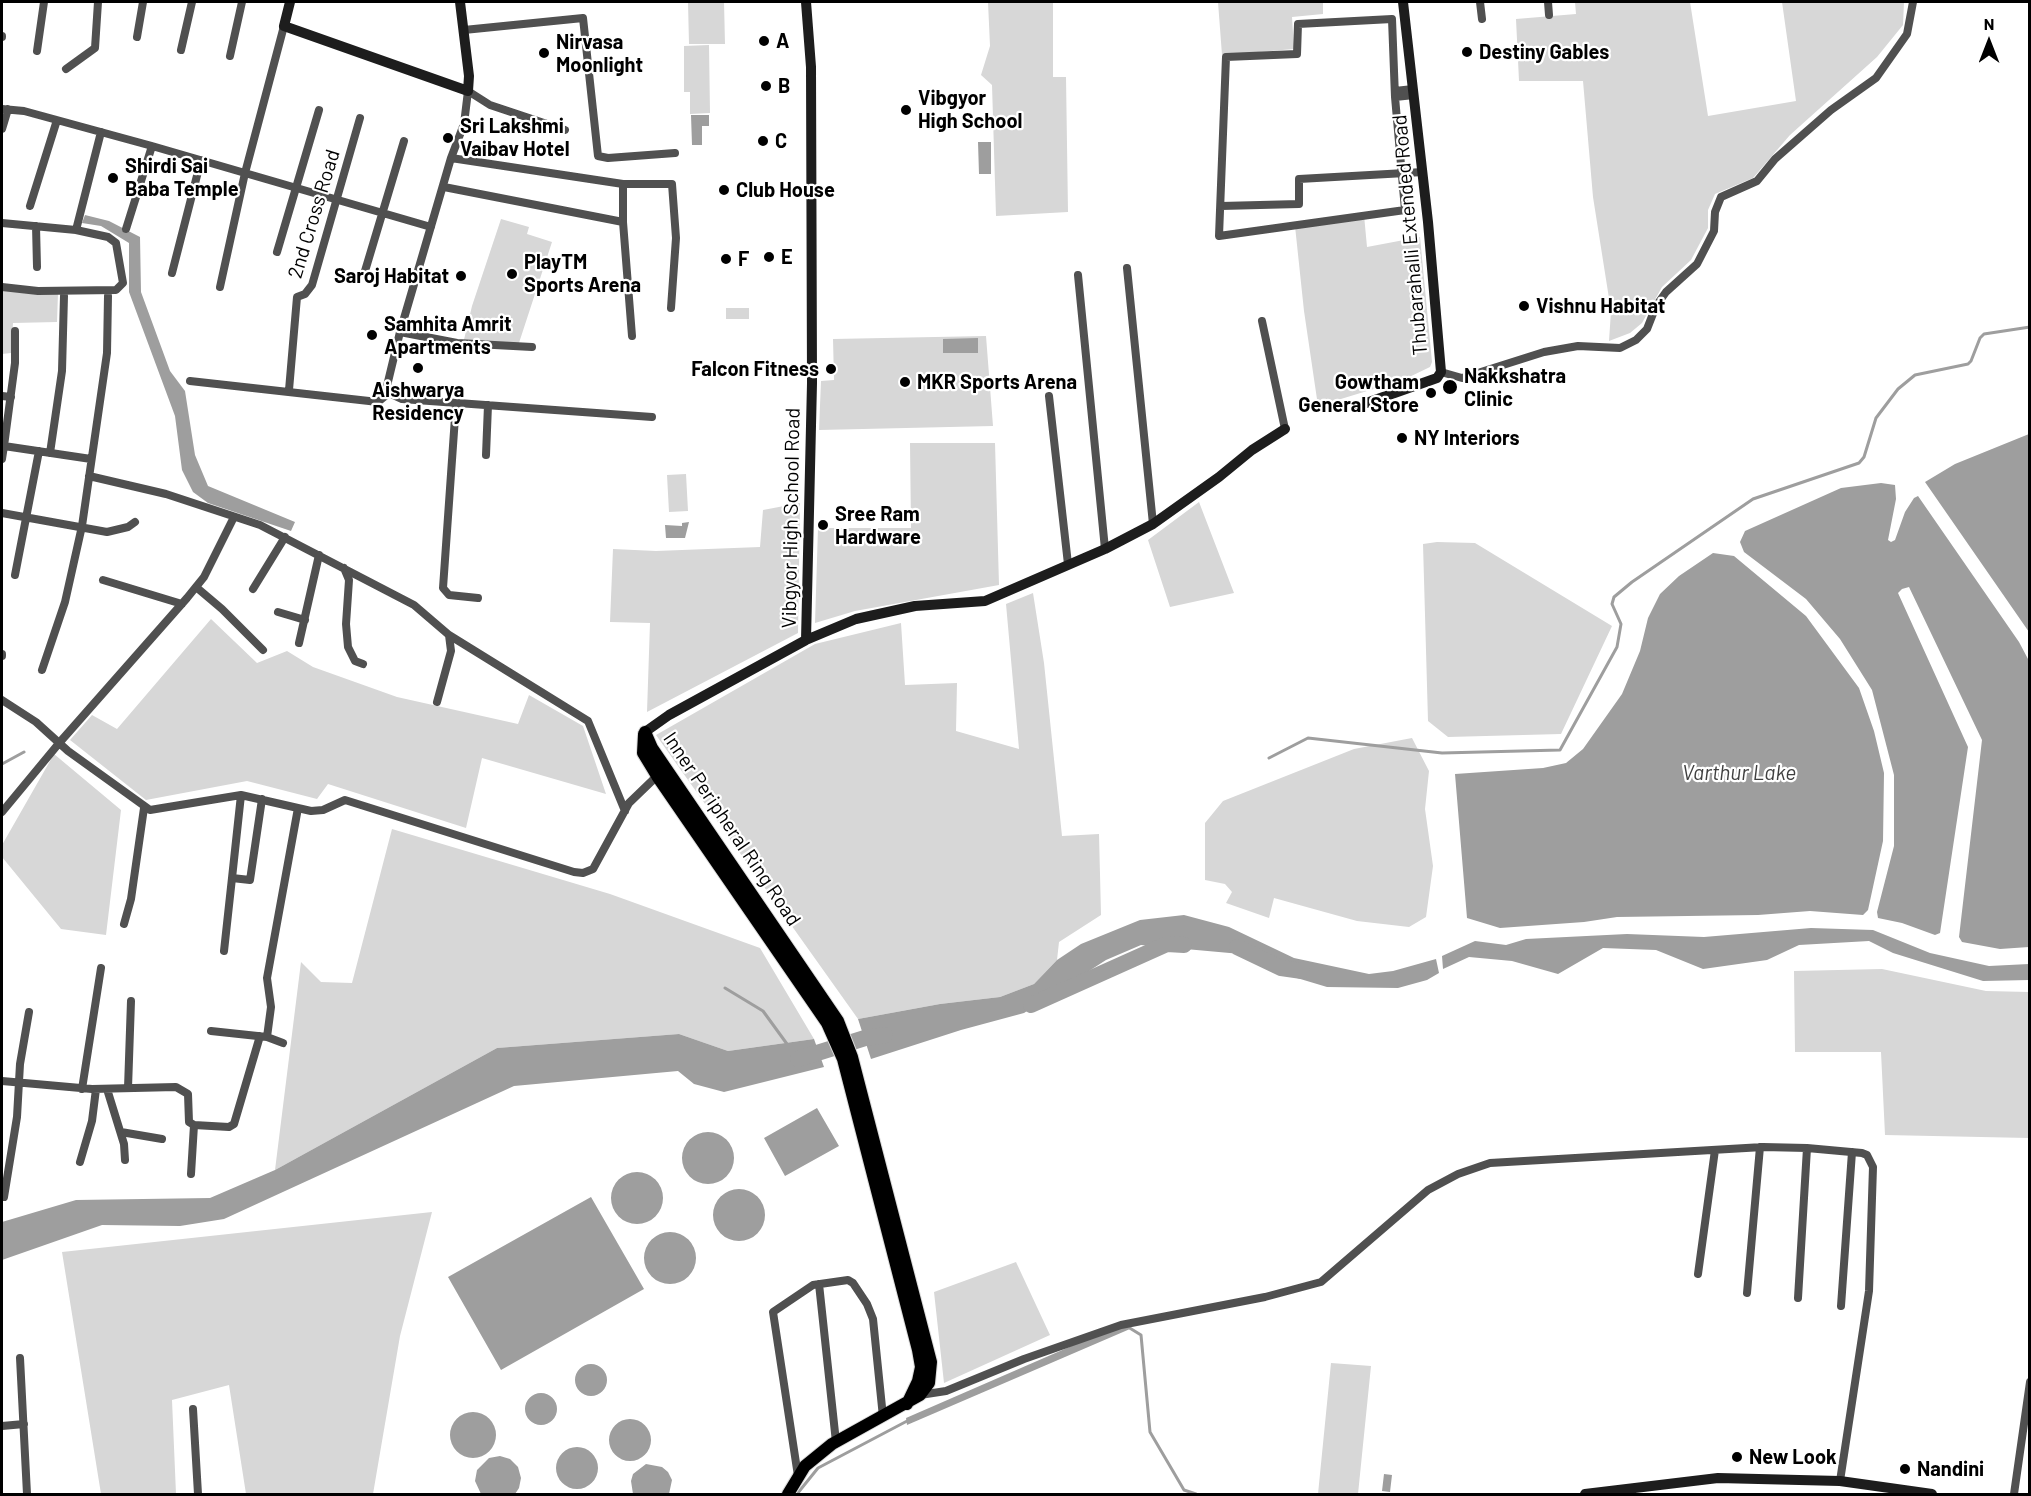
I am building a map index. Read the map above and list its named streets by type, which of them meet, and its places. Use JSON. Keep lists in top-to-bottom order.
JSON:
{
  "streets": {
    "main road": ["Inner Peripheral Ring Road"],
    "street": ["2nd Cross Road", "Thubarahalli Extended Road", "Vibgyor High School Road"]
  },
  "water": ["Varthur Lake"],
  "places": [
    "A",
    "Destiny Gables",
    "Nirvasa Moonlight",
    "B",
    "Vibgyor High School",
    "Sri Lakshmi Vaibav Hotel",
    "C",
    "Shirdi Sai Baba Temple",
    "Club House",
    "E",
    "F",
    "PlayTM Sports Arena",
    "Saroj Habitat",
    "Vishnu Habitat",
    "Samhita Amrit Apartments",
    "Aishwarya Residency",
    "Falcon Fitness",
    "MKR Sports Arena",
    "Nakkshatra Clinic",
    "Gowtham General Store",
    "NY Interiors",
    "Sree Ram Hardware",
    "New Look",
    "Nandini"
  ],
  "north": "top"
}
